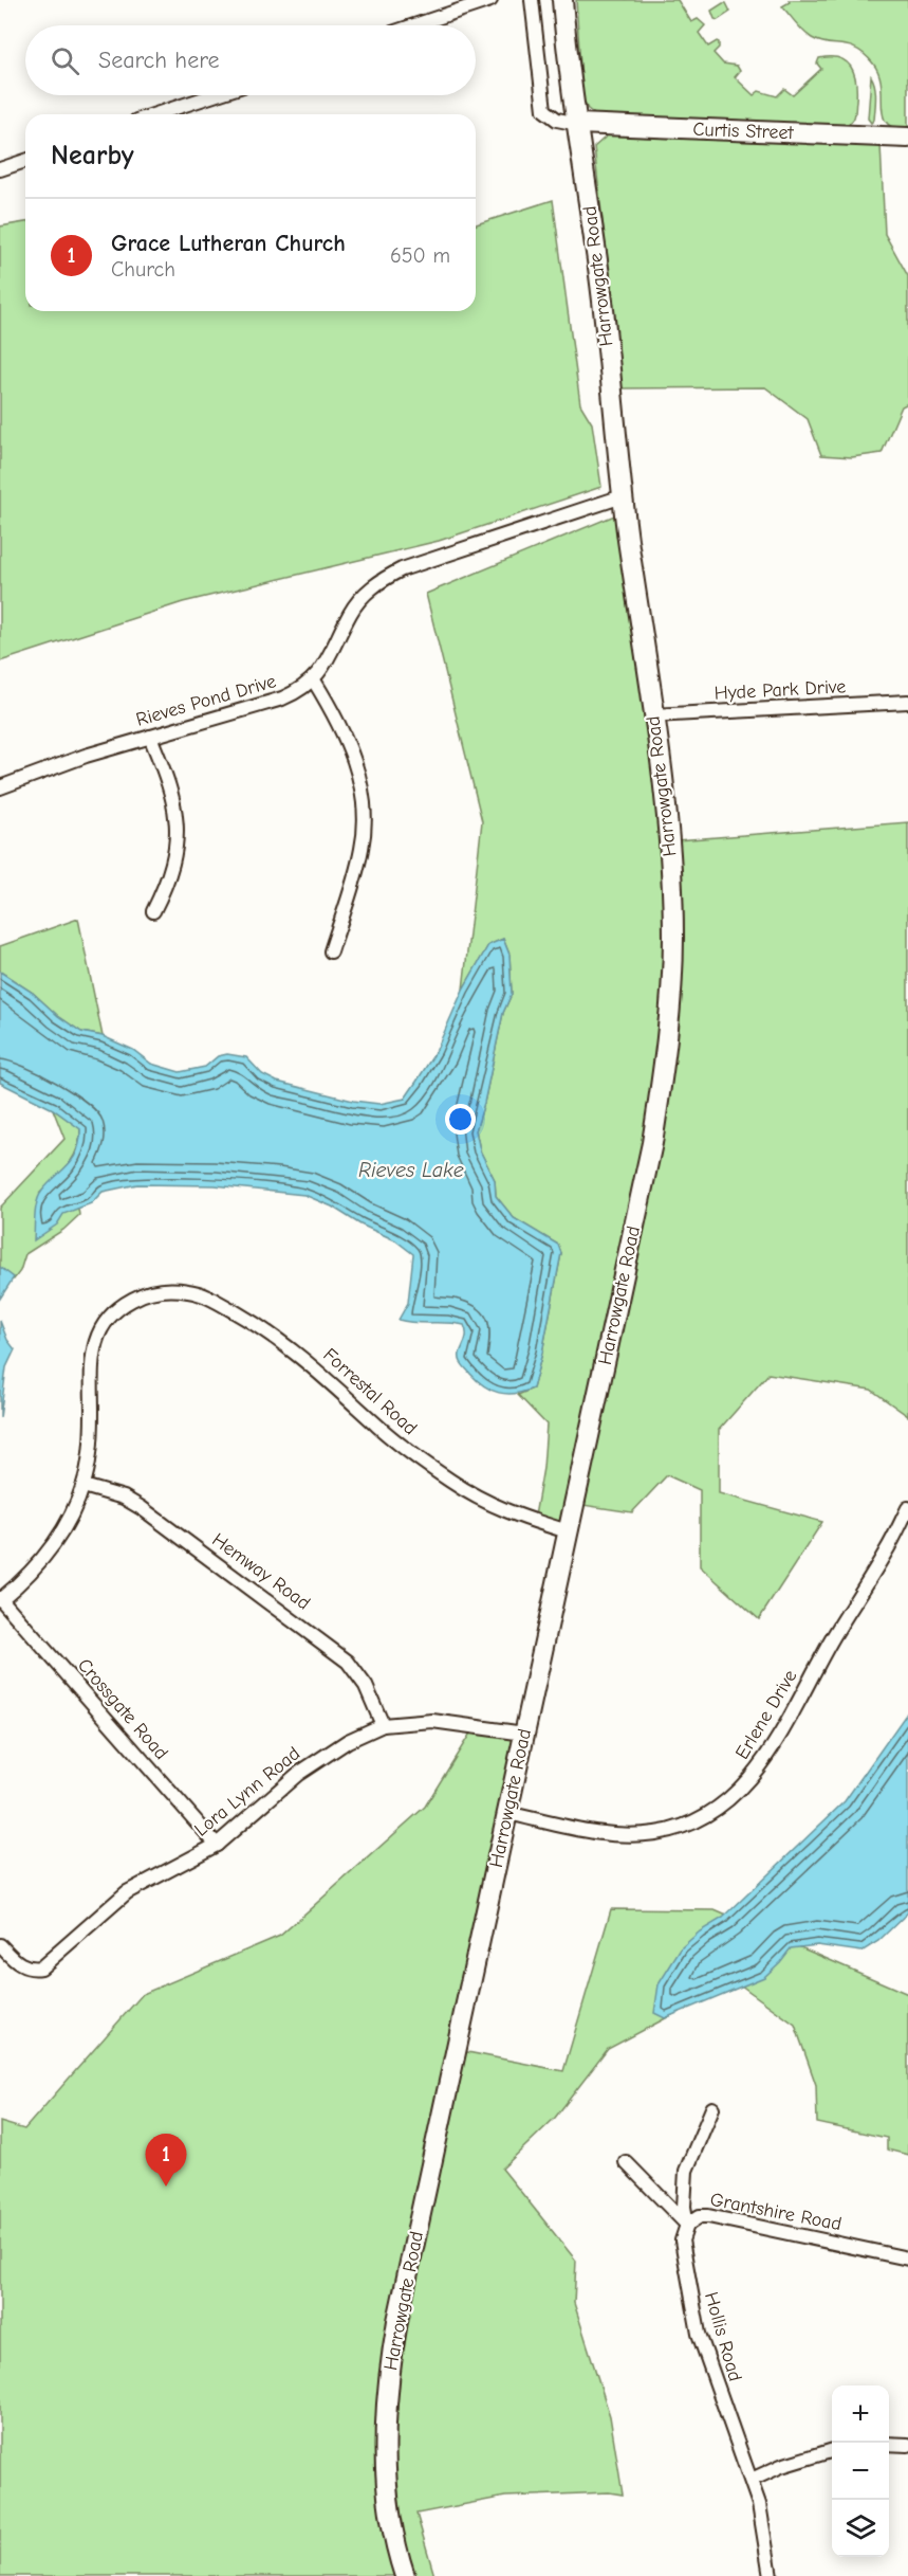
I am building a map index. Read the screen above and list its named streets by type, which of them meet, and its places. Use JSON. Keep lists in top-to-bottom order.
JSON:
{
  "streets": {
    "main road": ["Curtis Street", "Harrowgate Road"],
    "street": [
      "Hyde Park Drive",
      "Rieves Pond Drive",
      "Forrestal Road",
      "Hemway Road",
      "Crossgate Road",
      "Erlene Drive",
      "Lora Lynn Road",
      "Grantshire Road",
      "Hollis Road"
    ]
  },
  "crossings": [
    ["Curtis Street", "Harrowgate Road"],
    ["Harrowgate Road", "Hyde Park Drive"],
    ["Harrowgate Road", "Rieves Pond Drive"],
    ["Harrowgate Road", "Forrestal Road"],
    ["Harrowgate Road", "Erlene Drive"],
    ["Harrowgate Road", "Lora Lynn Road"],
    ["Forrestal Road", "Hemway Road"],
    ["Hemway Road", "Lora Lynn Road"],
    ["Crossgate Road", "Lora Lynn Road"],
    ["Grantshire Road", "Hollis Road"]
  ],
  "water": ["Rieves Lake"],
  "page": {
    "search": "Search here",
    "heading": "Nearby",
    "list": [
      {
        "mark": "1",
        "name": "Grace Lutheran Church",
        "note": "Church",
        "value": "650 m"
      }
    ],
    "pins": "1",
    "map_buttons": ["+", "−"]
  }
}
